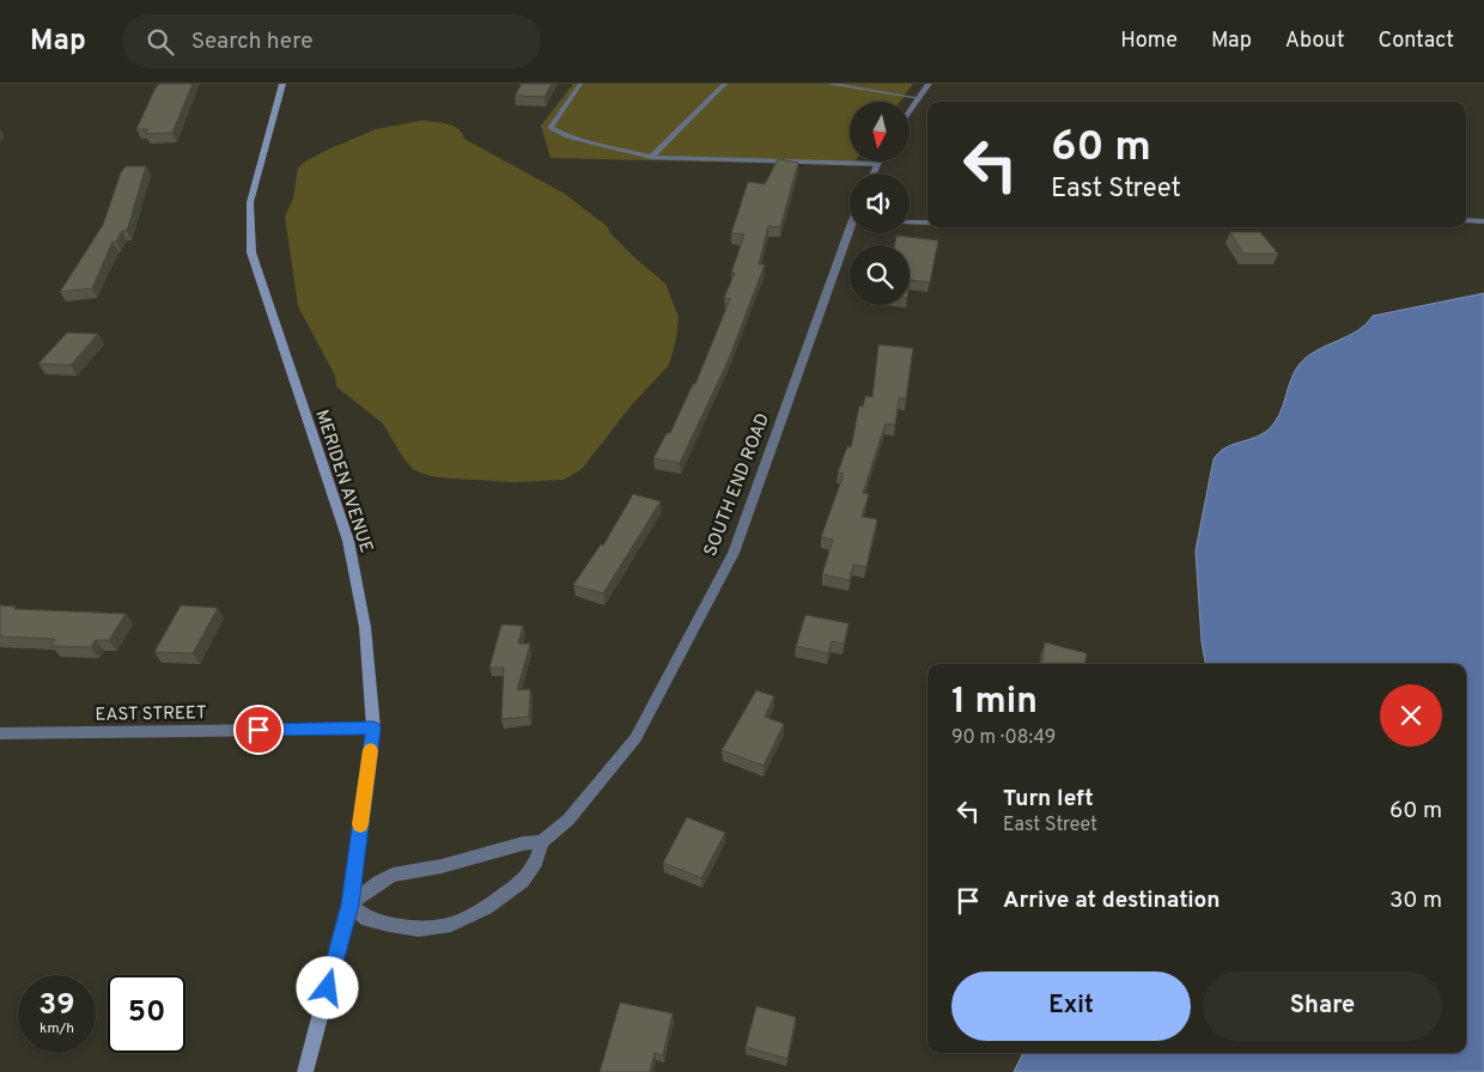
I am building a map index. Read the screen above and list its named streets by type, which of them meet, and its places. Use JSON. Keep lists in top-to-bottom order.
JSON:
{
  "streets": {
    "main road": ["MERIDEN AVENUE"],
    "street": ["SOUTH END ROAD", "EAST STREET"]
  },
  "crossings": [
    ["MERIDEN AVENUE", "SOUTH END ROAD"],
    ["MERIDEN AVENUE", "EAST STREET"]
  ],
  "north": "bottom",
  "page": {
    "header": "Map",
    "search": "Search here",
    "nav": [
      "Home",
      "Map",
      "About",
      "Contact"
    ],
    "turn": ["60 m", "East Street"],
    "heading": ["1 min", "90 m · 08:49"],
    "list": [
      {
        "name": "Turn left",
        "note": "East Street",
        "value": "60 m"
      },
      {
        "name": "Arrive at destination",
        "value": "30 m"
      }
    ],
    "buttons": ["Exit", "Share"],
    "speed": "39 km/h",
    "limit": "50"
  }
}
